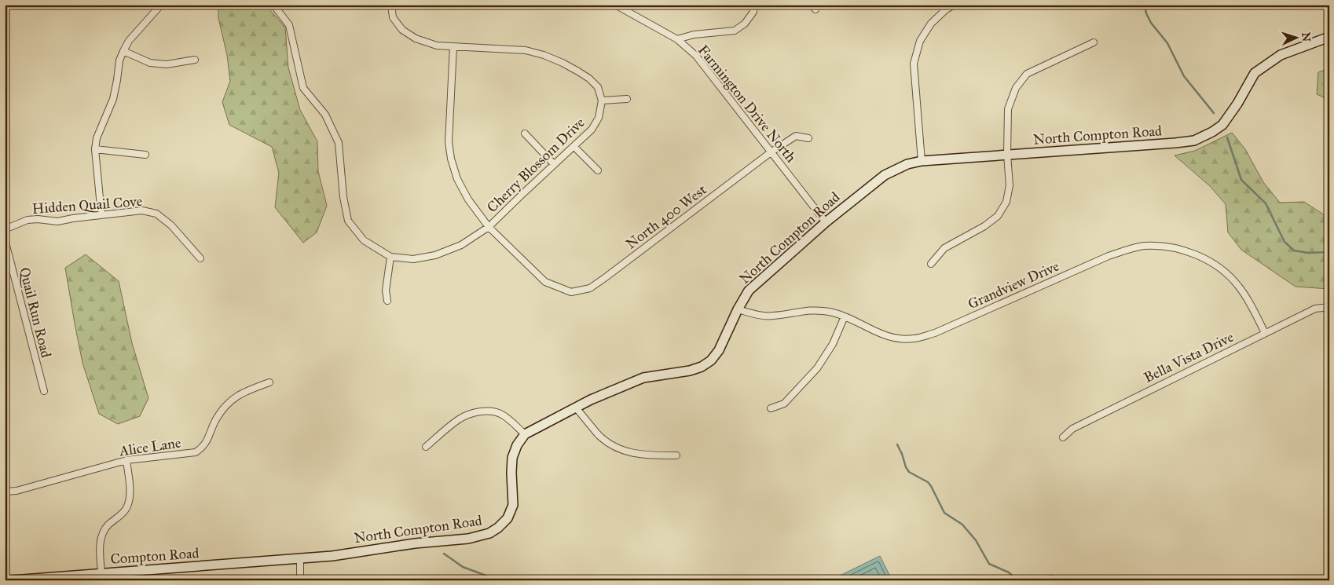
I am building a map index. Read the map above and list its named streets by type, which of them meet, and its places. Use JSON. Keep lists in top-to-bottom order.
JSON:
{
  "streets": {
    "street": [
      "Farmington Drive North",
      "North Compton Road",
      "Cherry Blossom Drive",
      "Hidden Quail Cove",
      "North 400 West",
      "Grandview Drive",
      "Quail Run Road",
      "Bella Vista Drive",
      "Alice Lane",
      "Compton Road"
    ]
  },
  "crossings": [
    ["Farmington Drive North", "North Compton Road"],
    ["Farmington Drive North", "North 400 West"],
    ["North Compton Road", "Grandview Drive"],
    ["North Compton Road", "Compton Road"],
    ["Cherry Blossom Drive", "North 400 West"],
    ["Grandview Drive", "Bella Vista Drive"]
  ],
  "north": "right"
}
